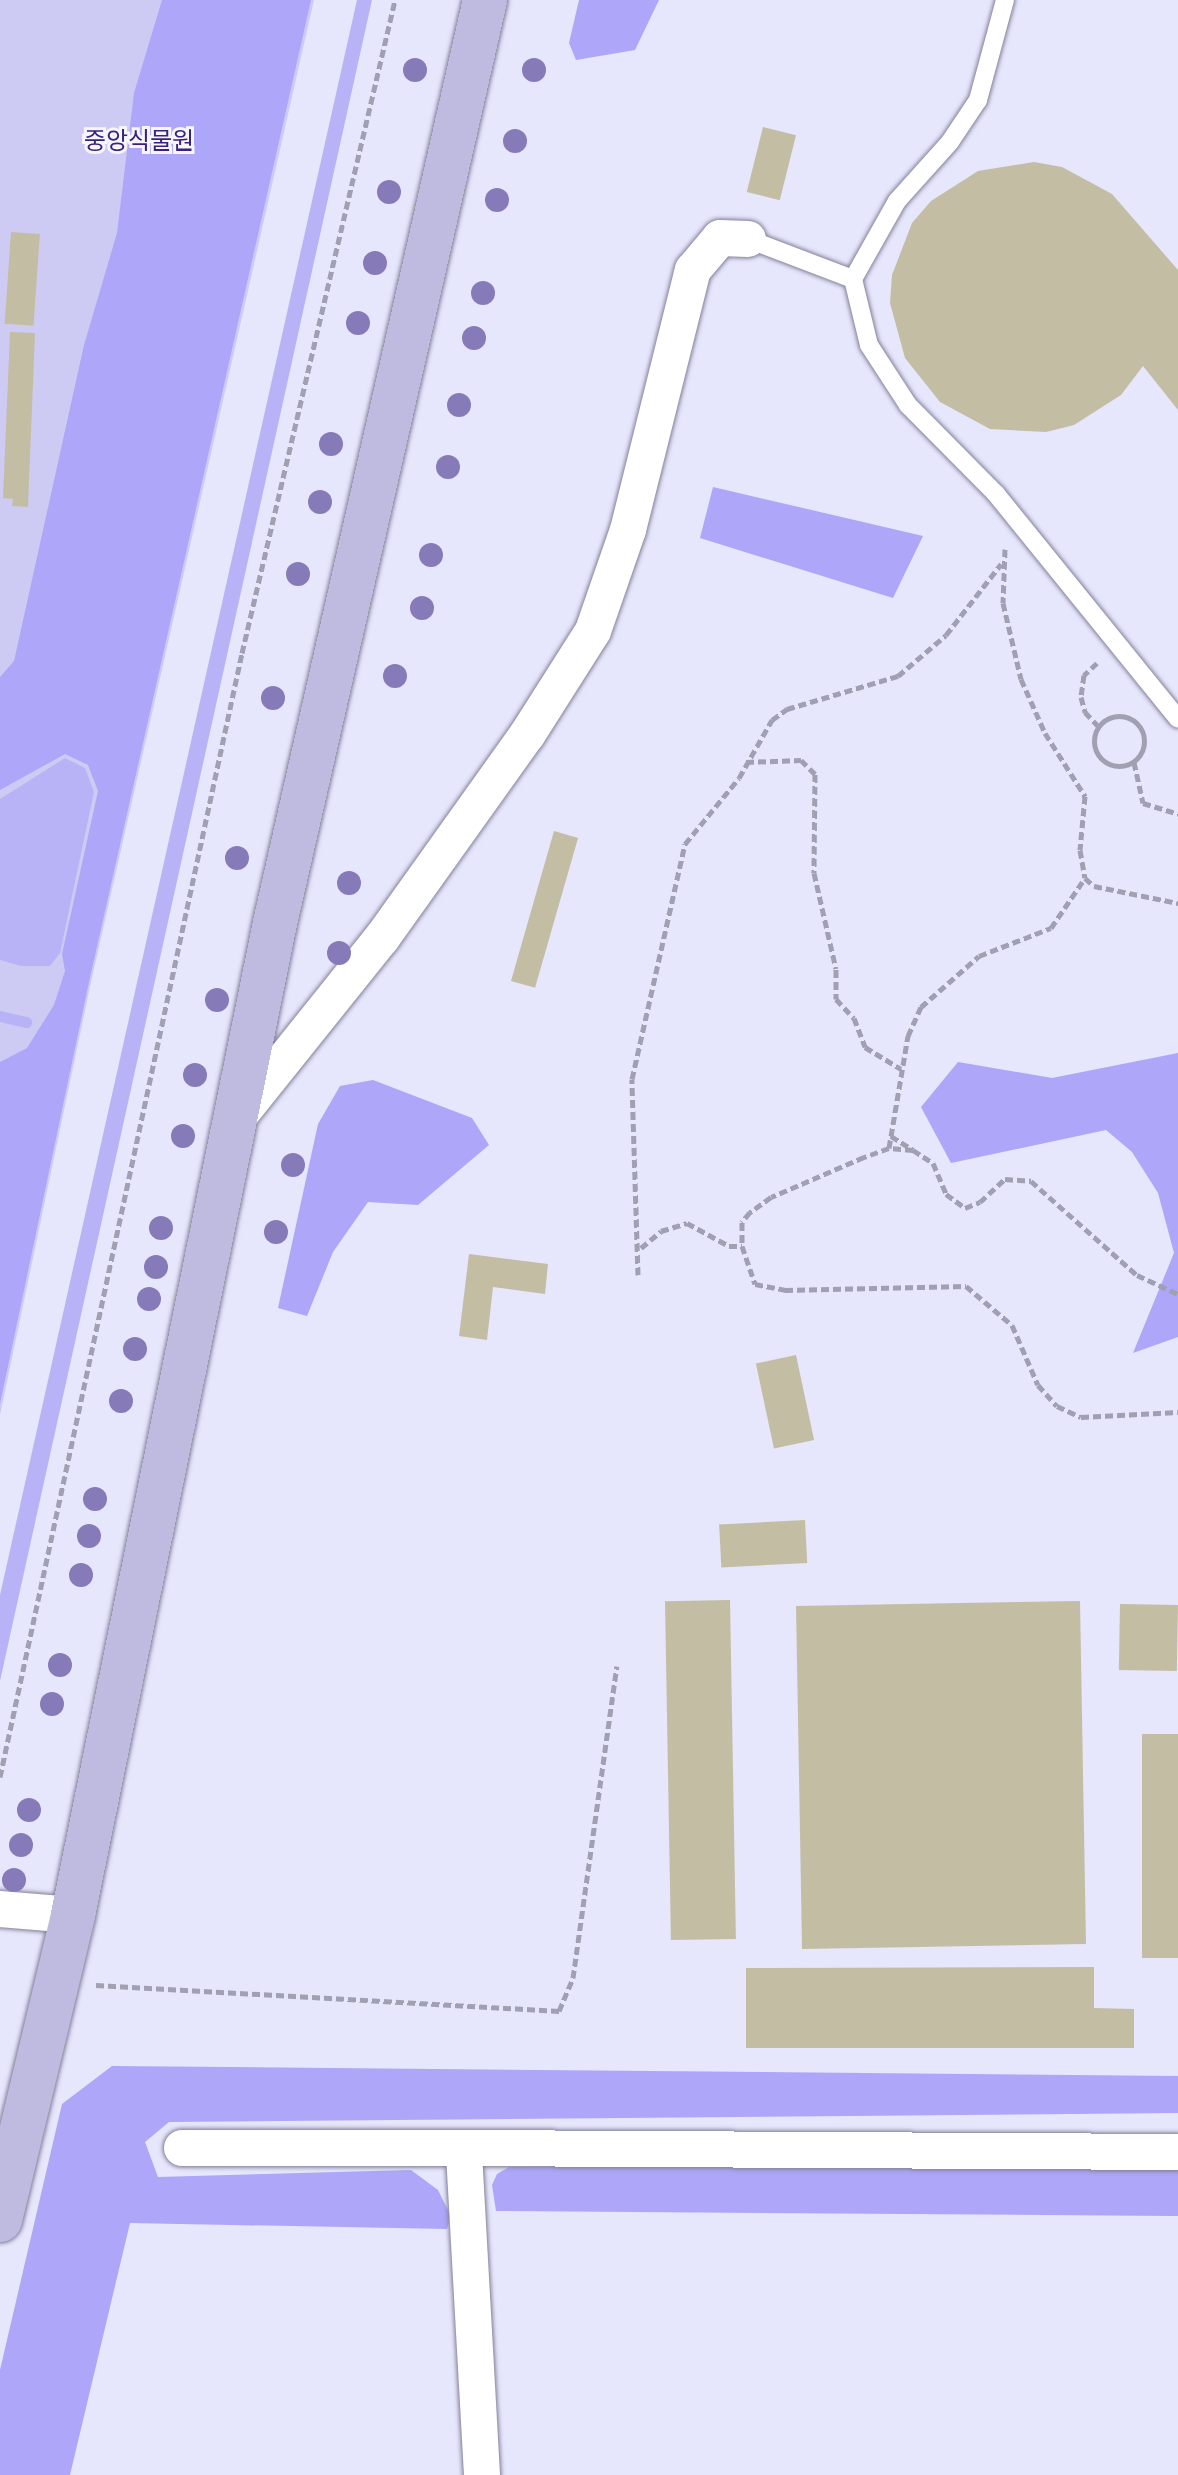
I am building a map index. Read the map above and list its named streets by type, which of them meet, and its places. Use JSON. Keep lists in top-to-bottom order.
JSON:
{
  "parks": ["중앙식물원"]
}
